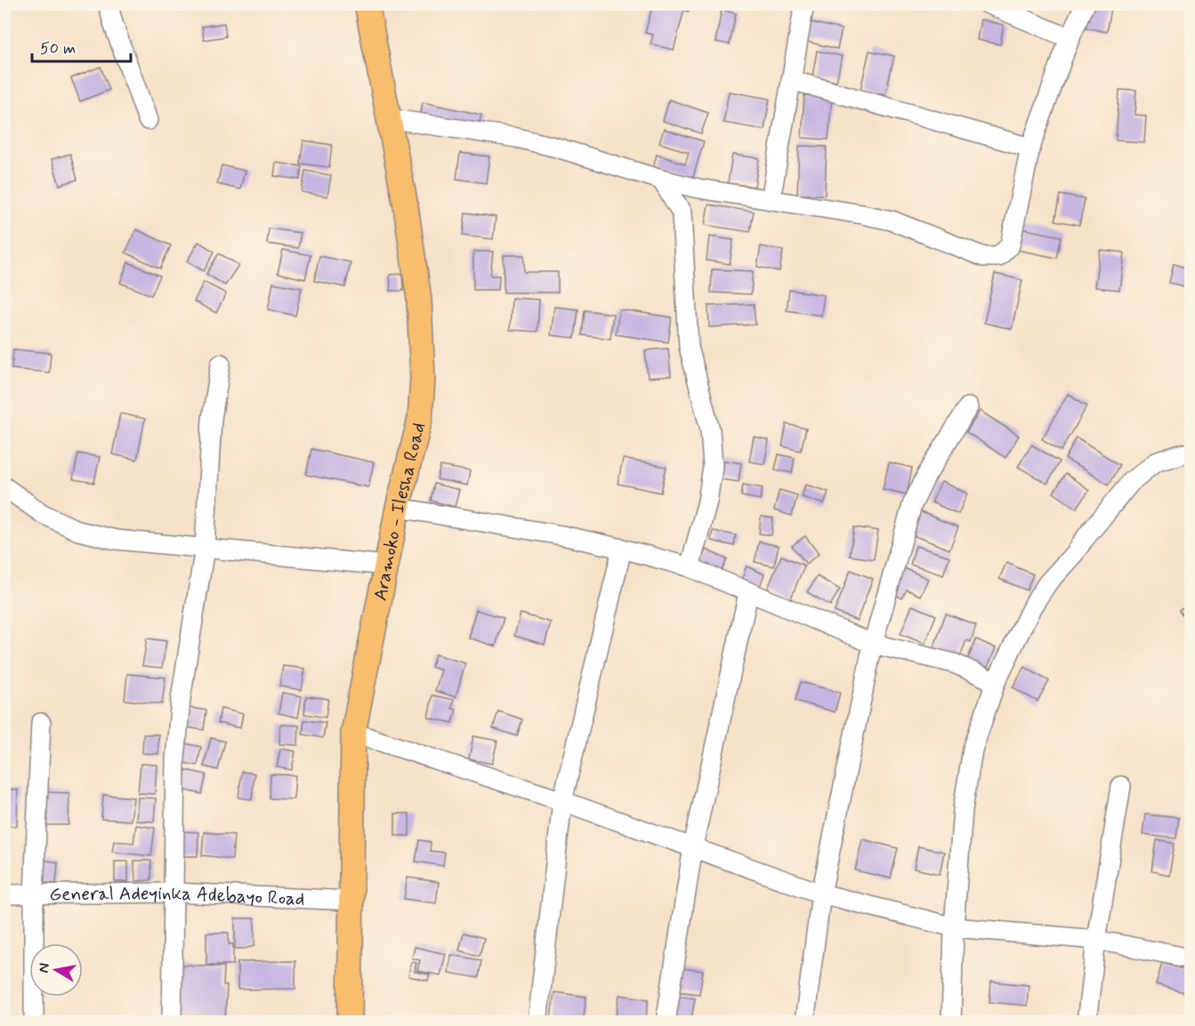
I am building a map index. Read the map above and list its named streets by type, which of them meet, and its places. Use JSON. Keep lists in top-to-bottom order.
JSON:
{
  "streets": {
    "main road": ["Aramoko - Ilesha Road"],
    "street": ["General Adeyinka Adebayo Road"]
  },
  "crossings": [
    ["Aramoko - Ilesha Road", "General Adeyinka Adebayo Road"]
  ],
  "scale_bar": "50 m",
  "north": "left"
}
